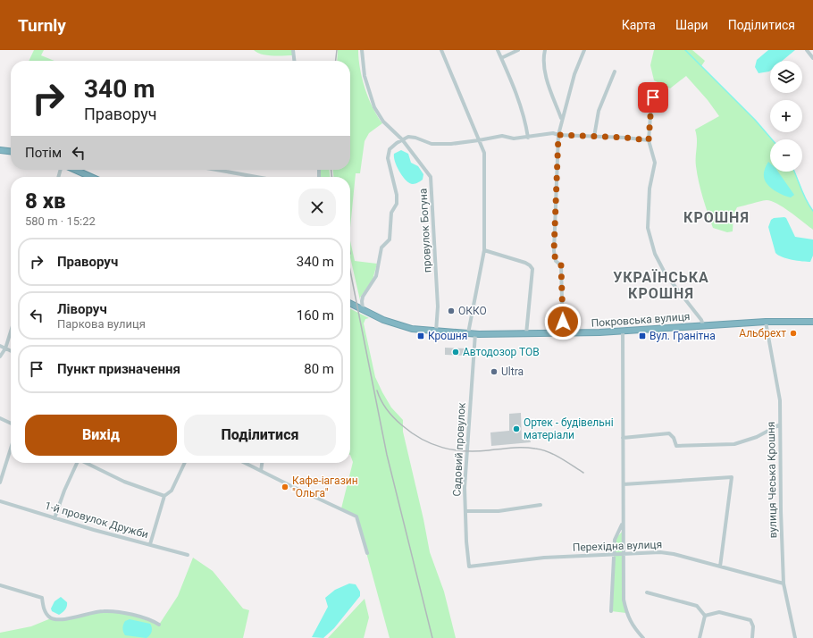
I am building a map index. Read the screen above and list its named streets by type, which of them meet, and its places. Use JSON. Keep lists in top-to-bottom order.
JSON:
{
  "streets": {
    "highway": ["Покровська вулиця"],
    "street": [
      "провулок Богуна",
      "Садовий провулок",
      "вулиця Чеська Крошня",
      "1-й провулок Дружби",
      "Перехідна вулиця"
    ]
  },
  "crossings": [
    ["провулок Богуна", "Покровська вулиця"],
    ["Покровська вулиця", "Садовий провулок"],
    ["Покровська вулиця", "вулиця Чеська Крошня"],
    ["Садовий провулок", "Перехідна вулиця"],
    ["вулиця Чеська Крошня", "Перехідна вулиця"]
  ],
  "districts": ["КРОШНЯ", "УКРАЇНСЬКА КРОШНЯ"],
  "places": {
    "other": [
      "ОККО",
      "Альбрехт",
      "Автодозор ТОВ",
      "Ultra",
      "Ортек - будівельні матеріали",
      "Кафе-іагазин \"Ольга\""
    ],
    "transit": ["Крошня", "Вул. Гранітна"]
  },
  "page": {
    "header": "Turnly",
    "nav": ["Карта", "Шари", "Поділитися"],
    "map_buttons": ["+", "−"],
    "turn": ["340 m", "Праворуч"],
    "then": "Потім",
    "heading": ["8 хв", "580 m · 15:22"],
    "list": [
      {
        "name": "Праворуч",
        "value": "340 m"
      },
      {
        "name": "Ліворуч",
        "note": "Паркова вулиця",
        "value": "160 m"
      },
      {
        "name": "Пункт призначення",
        "value": "80 m"
      }
    ],
    "buttons": ["Вихід", "Поділитися"]
  }
}
